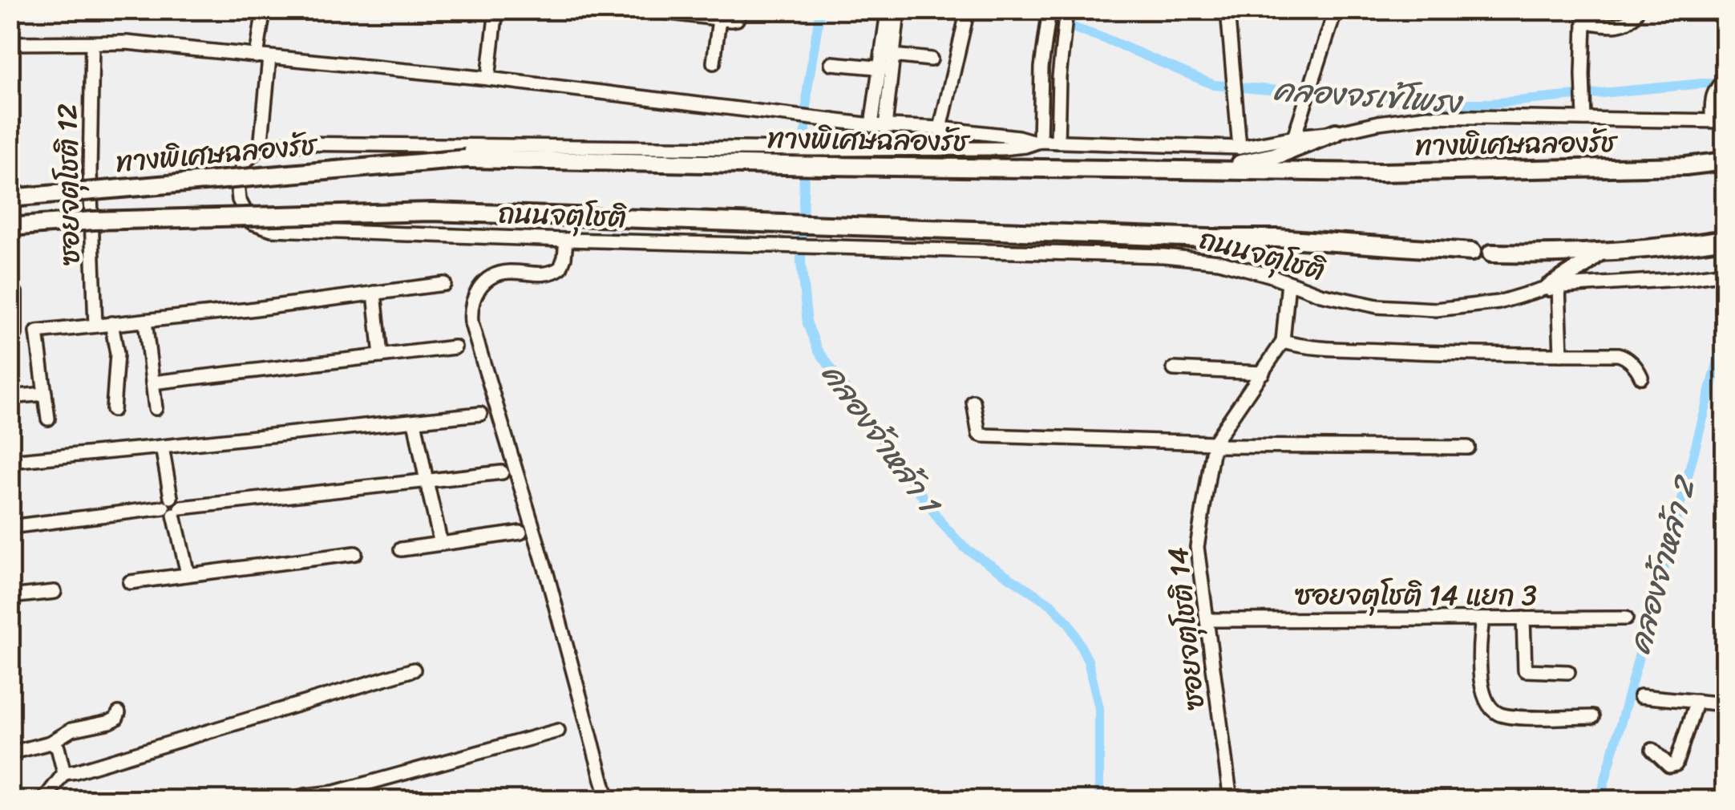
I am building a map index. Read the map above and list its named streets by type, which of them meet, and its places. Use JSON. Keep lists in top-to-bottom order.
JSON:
{
  "streets": {
    "highway": ["ทางพิเศษฉลองรัช"],
    "street": [
      "ซอยจตุโชติ 12",
      "ถนนจตุโชติ",
      "ซอยจตุโชติ 14 แยก 3",
      "ซอยจตุโชติ 14"
    ]
  },
  "crossings": [
    ["ถนนจตุโชติ", "ซอยจตุโชติ 14"],
    ["ซอยจตุโชติ 14 แยก 3", "ซอยจตุโชติ 14"]
  ],
  "water": ["คลองจรเข้โพรง", "คลองจ้าหล้า 1", "คลองจ้าหล้า 2"]
}
